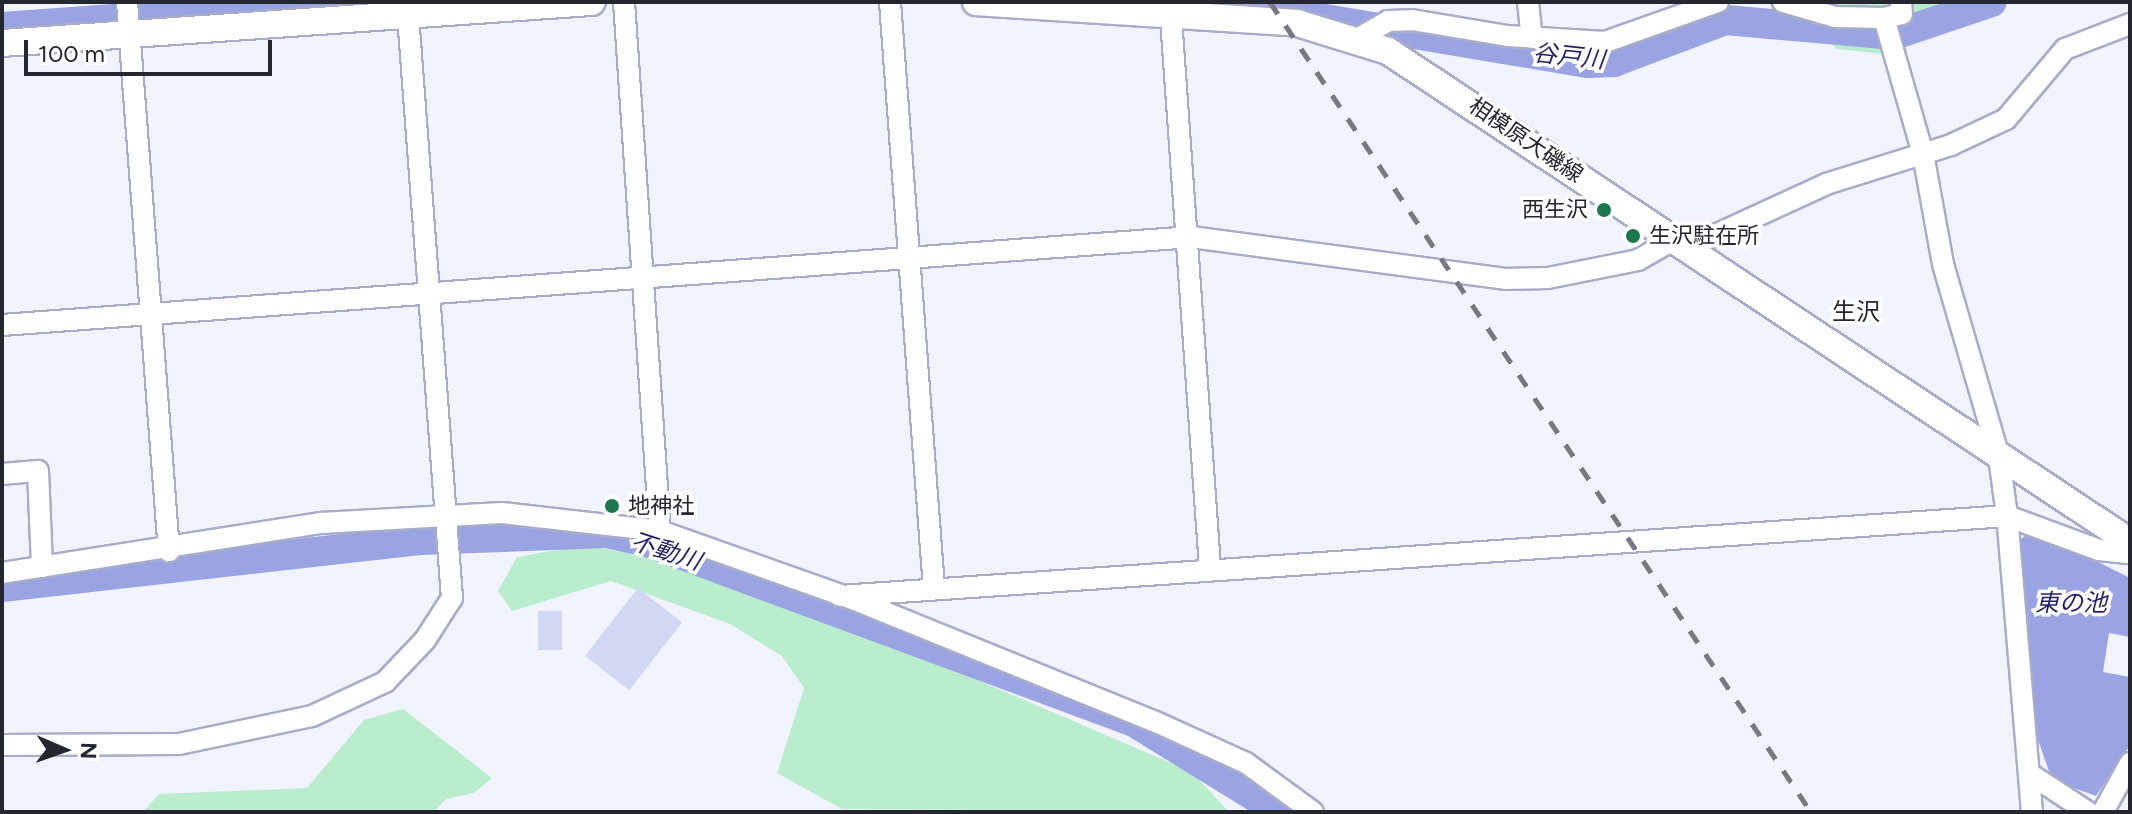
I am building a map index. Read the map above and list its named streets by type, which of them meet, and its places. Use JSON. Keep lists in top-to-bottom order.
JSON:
{
  "streets": {
    "main road": ["相模原大磯線"]
  },
  "districts": ["生沢"],
  "water": ["谷戸川", "不動川", "東の池"],
  "places": ["西生沢", "生沢駐在所", "地神社"],
  "scale_bar": "100 m",
  "north": "right"
}
